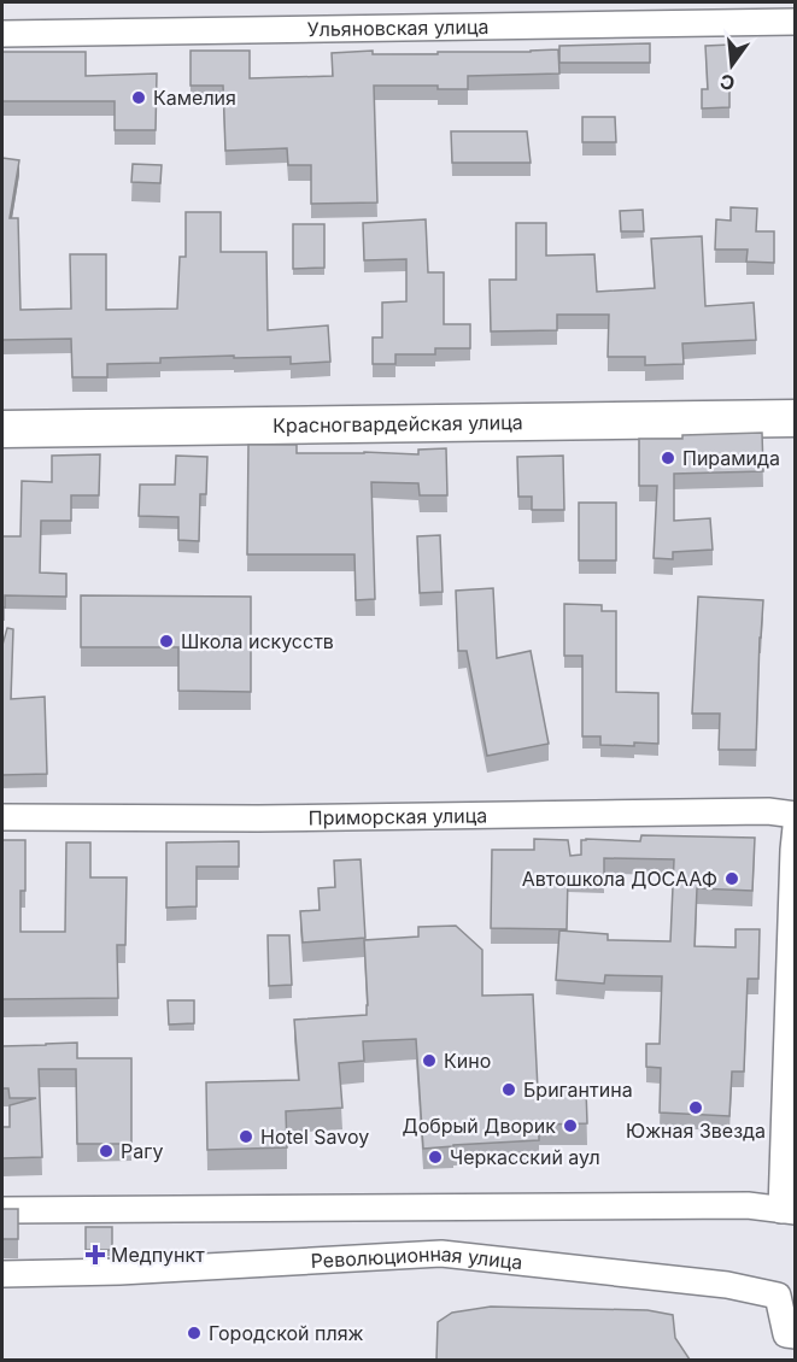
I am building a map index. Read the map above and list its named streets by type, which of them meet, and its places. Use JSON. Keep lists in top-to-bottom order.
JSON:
{
  "streets": {
    "street": [
      "Ульяновская улица",
      "Красногвардейская улица",
      "Приморская улица",
      "Революционная улица"
    ]
  },
  "places": {
    "other": [
      "Камелия",
      "Пирамида",
      "Школа искусств",
      "Автошкола ДОСААФ",
      "Кино",
      "Бригантина",
      "Южная Звезда",
      "Добрый Дворик",
      "Hotel Savoy",
      "Рагу",
      "Черкасский аул",
      "Городской пляж"
    ],
    "health": ["Медпункт"]
  },
  "north": "bottom"
}
